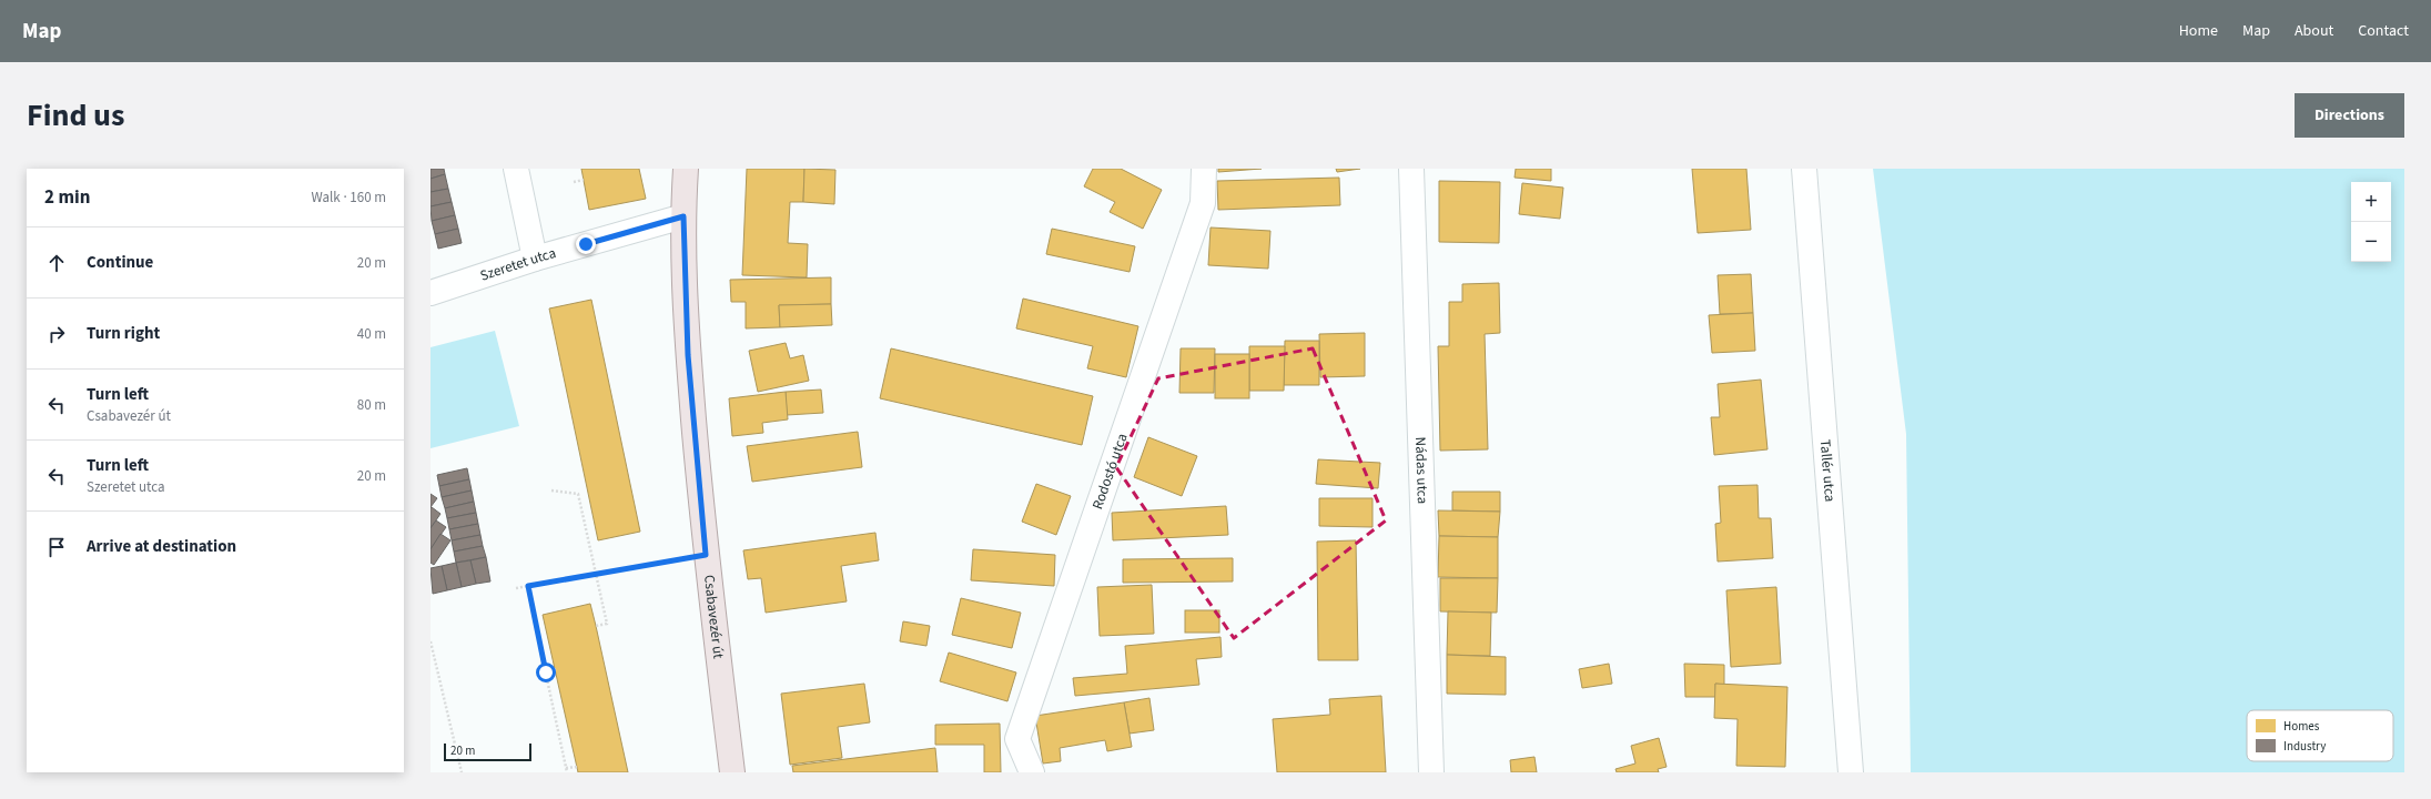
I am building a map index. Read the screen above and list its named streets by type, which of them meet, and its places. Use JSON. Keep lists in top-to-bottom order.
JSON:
{
  "streets": {
    "main road": ["Csabavezér út"],
    "street": [
      "Szeretet utca",
      "Nádas utca",
      "Tallér utca",
      "Rodostó utca"
    ]
  },
  "crossings": [
    ["Szeretet utca", "Csabavezér út"]
  ],
  "legend": ["Homes", "Industry"],
  "scale_bar": "20 m",
  "page": {
    "header": "Map",
    "nav": [
      "Home",
      "Map",
      "About",
      "Contact"
    ],
    "title": "Find us",
    "buttons": "Directions",
    "heading": ["2 min", "Walk · 160 m"],
    "map_buttons": ["+", "−"],
    "list": [
      ["Continue", "20 m"],
      ["Turn right", "40 m"],
      ["Turn left", "Csabavezér út", "80 m"],
      ["Turn left", "Szeretet utca", "20 m"],
      "Arrive at destination"
    ],
    "scale": "20 m"
  }
}
